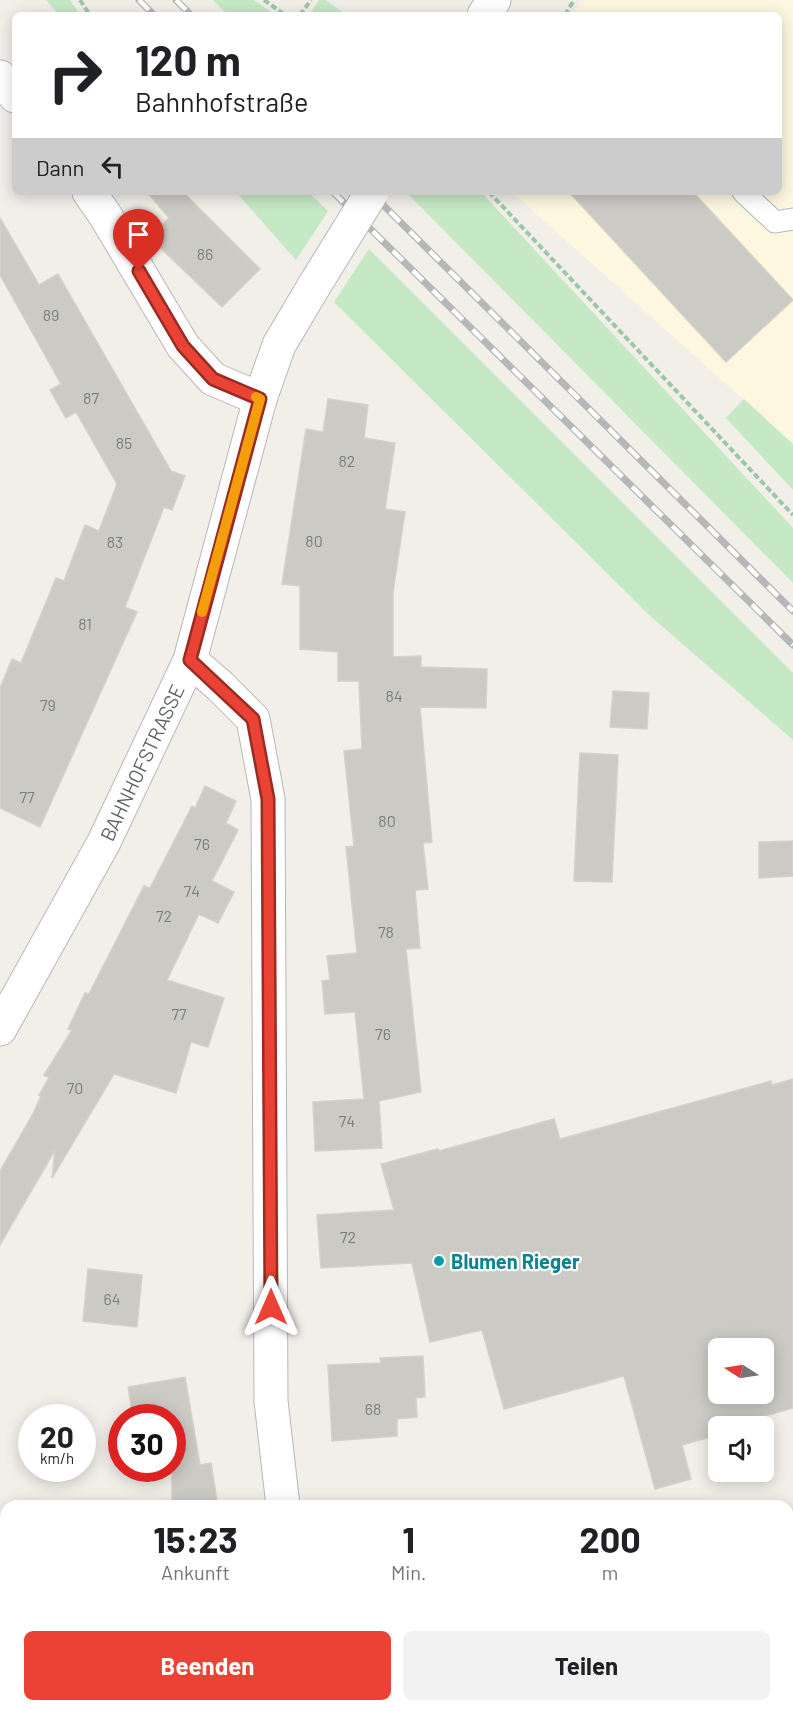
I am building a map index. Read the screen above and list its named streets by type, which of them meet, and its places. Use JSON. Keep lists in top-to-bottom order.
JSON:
{
  "streets": {
    "street": ["BAHNHOFSTRASSE"]
  },
  "places": ["Blumen Rieger"],
  "house_numbers": [
    "86",
    "89",
    "87",
    "85",
    "82",
    "80",
    "83",
    "81",
    "84",
    "79",
    "77",
    "80",
    "76",
    "74",
    "72",
    "78",
    "77",
    "76",
    "70",
    "74",
    "72",
    "64",
    "68"
  ],
  "north": "left",
  "page": {
    "turn": ["120 m", "Bahnhofstraße"],
    "then": "Dann",
    "speed": "20 km/h",
    "limit": "30",
    "eta": [
      "15:23",
      "Ankunft",
      "1",
      "Min.",
      "200",
      "m"
    ],
    "buttons": ["Beenden", "Teilen"]
  }
}
